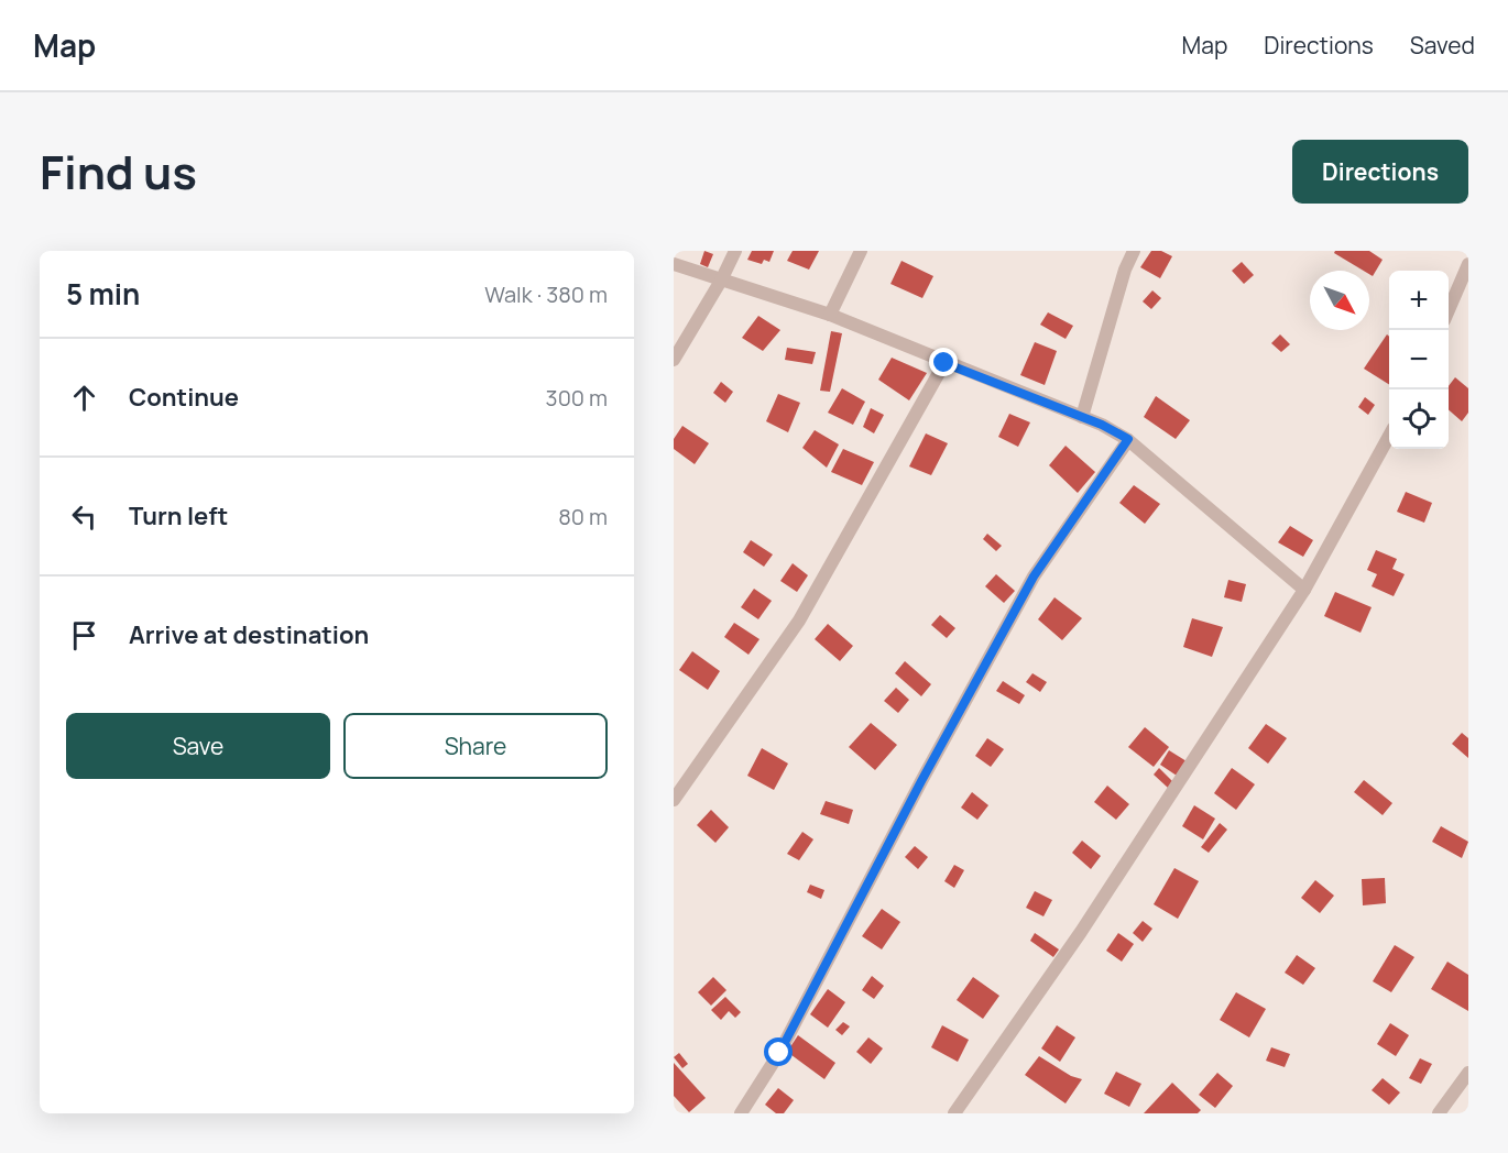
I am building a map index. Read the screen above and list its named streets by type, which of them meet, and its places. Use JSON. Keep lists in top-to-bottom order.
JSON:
{
  "north": "bottom right",
  "page": {
    "header": "Map",
    "nav": ["Map", "Directions", "Saved"],
    "title": "Find us",
    "buttons": [
      "Directions",
      ["Save", "Share"]
    ],
    "heading": ["5 min", "Walk · 380 m"],
    "map_buttons": ["+", "−"],
    "list": [
      ["Continue", "300 m"],
      ["Turn left", "80 m"],
      "Arrive at destination"
    ]
  }
}
